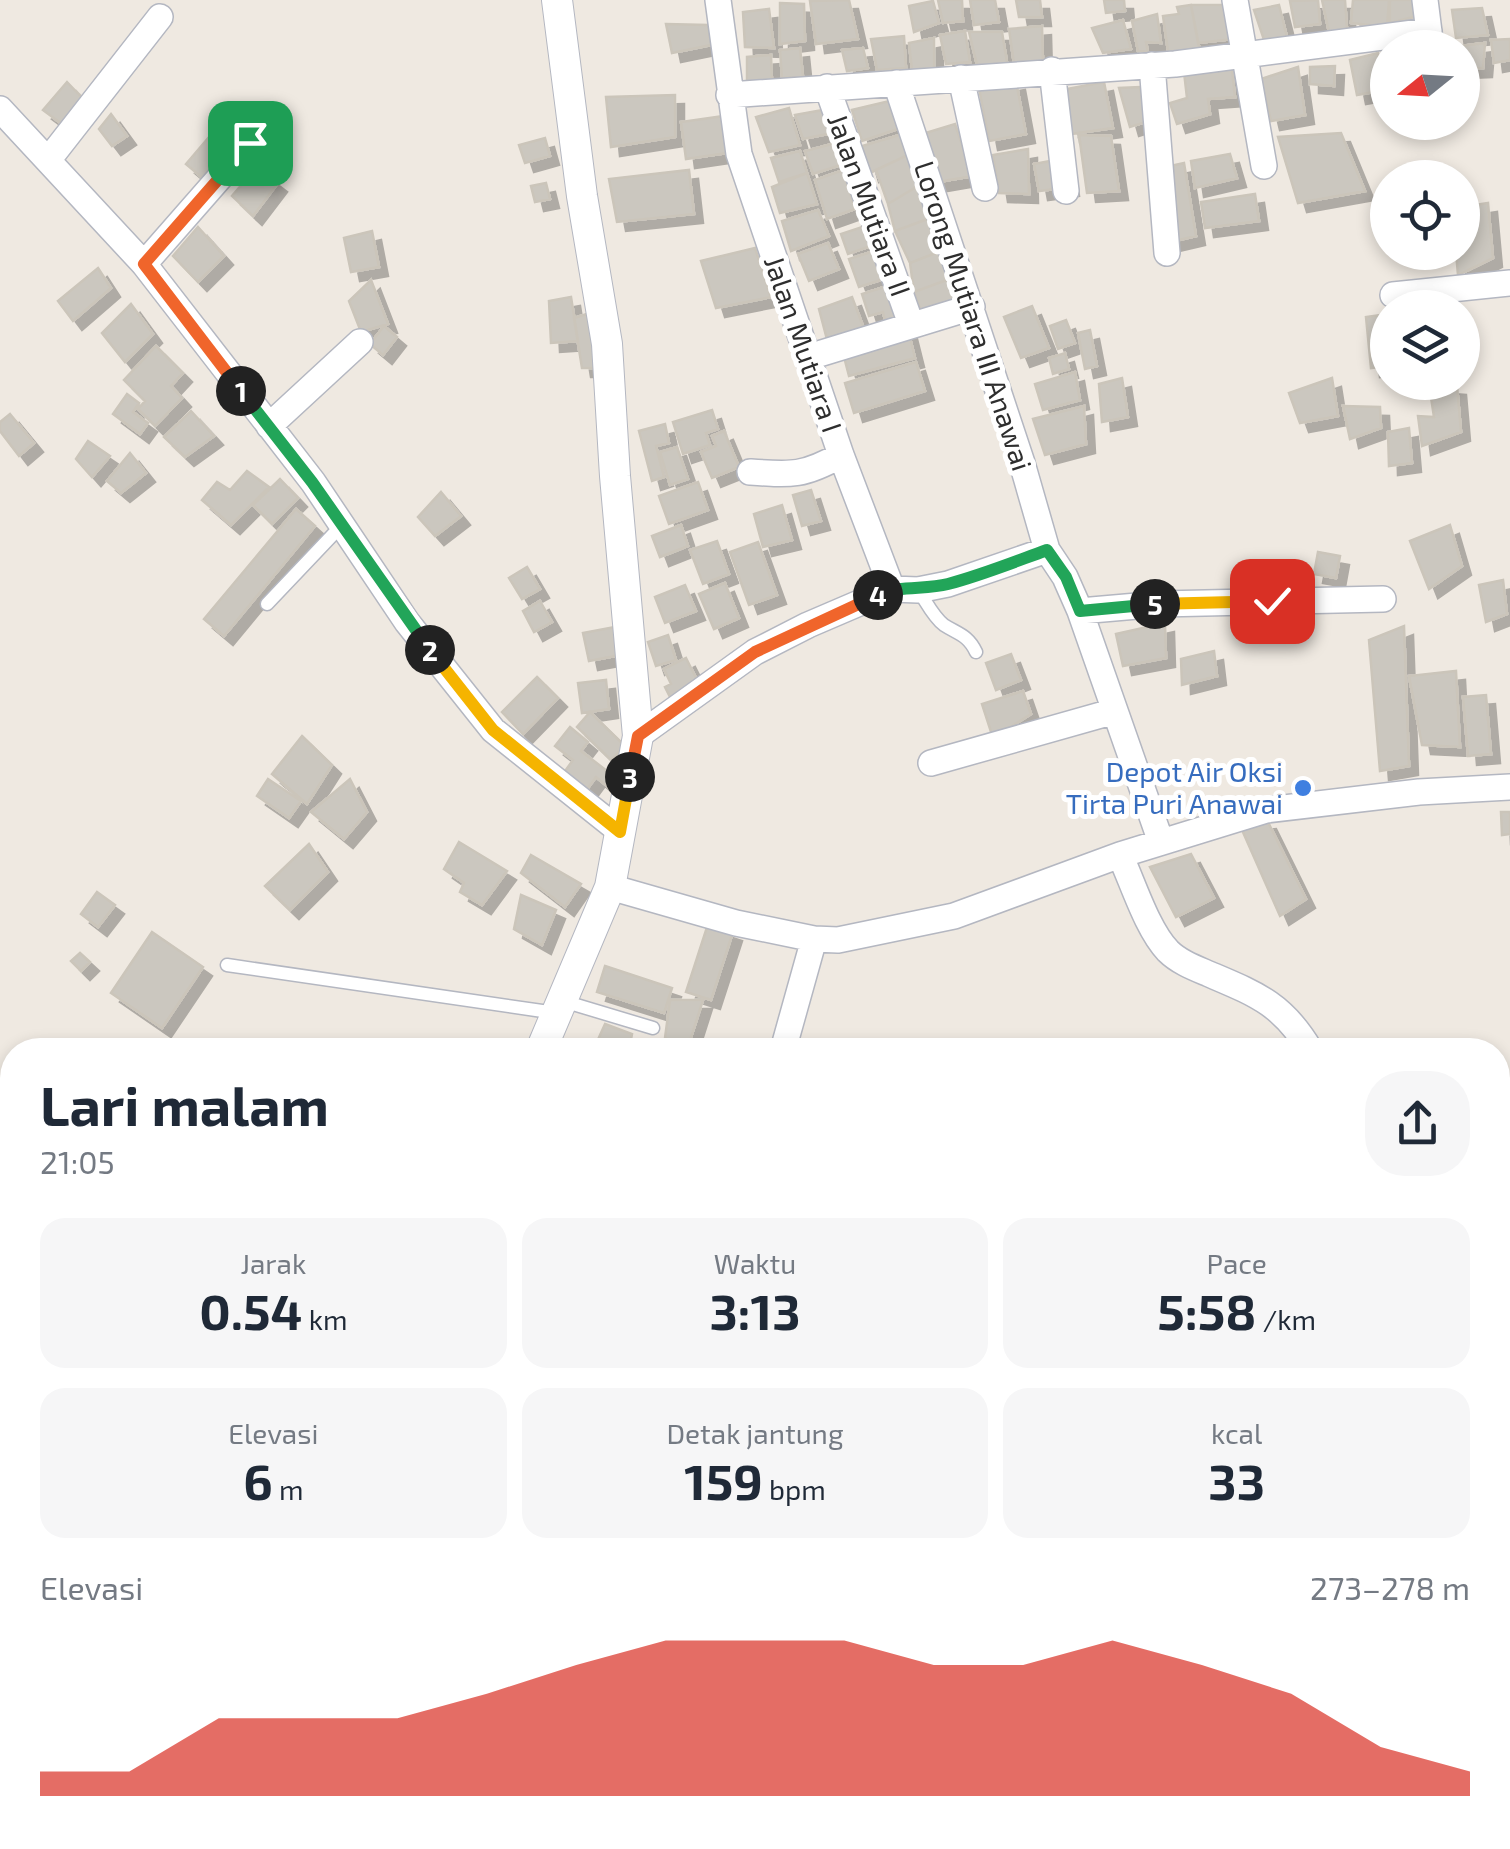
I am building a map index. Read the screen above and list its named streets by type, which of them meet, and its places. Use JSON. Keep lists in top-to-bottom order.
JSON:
{
  "streets": {
    "street": ["Jalan Mutiara II", "Lorong Mutiara III Anawai", "Jalan Mutiara I"]
  },
  "places": ["Depot Air Oksi Tirta Puri Anawai"],
  "north": "left",
  "page": {
    "pins": [
      "1",
      "4",
      "5",
      "2",
      "3"
    ],
    "heading": ["Lari malam", "21:05"],
    "stats": [
      ["Jarak", "0.54 km"],
      ["Waktu", "3:13"],
      ["Pace", "5:58 /km"],
      ["Elevasi", "6 m"],
      ["Detak jantung", "159 bpm"],
      ["kcal", "33"]
    ],
    "chart": ["Elevasi", "273–278 m"]
  }
}
